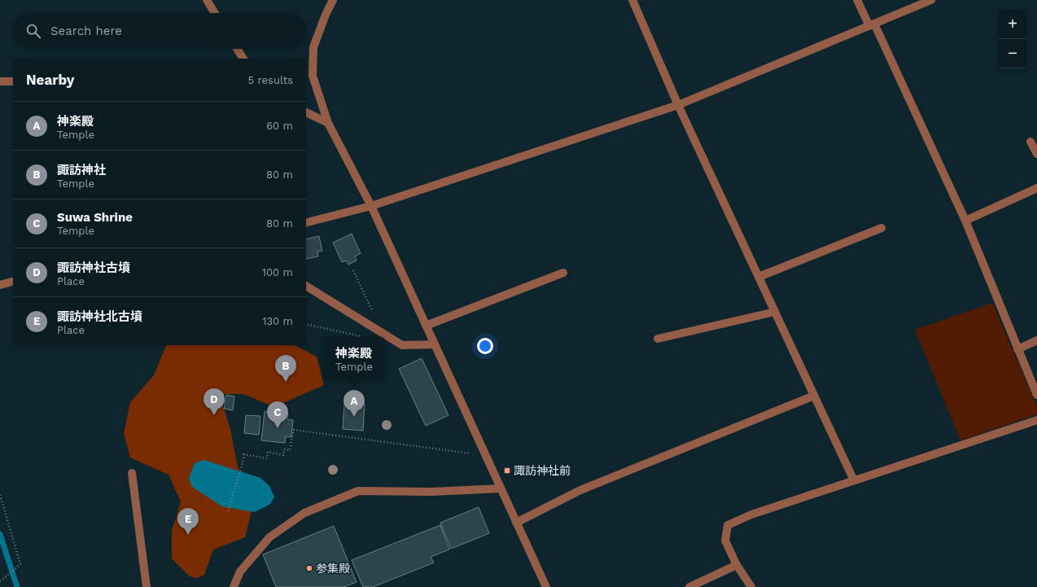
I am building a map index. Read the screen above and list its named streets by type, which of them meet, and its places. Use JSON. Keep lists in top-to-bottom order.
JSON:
{
  "places": {
    "transit": ["諏訪神社前"],
    "other": ["参集殿"]
  },
  "page": {
    "map_buttons": ["+", "−"],
    "search": "Search here",
    "heading": ["Nearby", "5 results"],
    "list": [
      {
        "mark": "A",
        "name": "神楽殿",
        "note": "Temple",
        "value": "60 m"
      },
      {
        "mark": "B",
        "name": "諏訪神社",
        "note": "Temple",
        "value": "80 m"
      },
      {
        "mark": "C",
        "name": "Suwa Shrine",
        "note": "Temple",
        "value": "80 m"
      },
      {
        "mark": "D",
        "name": "諏訪神社古墳",
        "note": "Place",
        "value": "100 m"
      },
      {
        "mark": "E",
        "name": "諏訪神社北古墳",
        "note": "Place",
        "value": "130 m"
      }
    ],
    "popup": ["神楽殿", "Temple"],
    "pins": [
      "B",
      "D",
      "A",
      "C",
      "E"
    ]
  }
}
